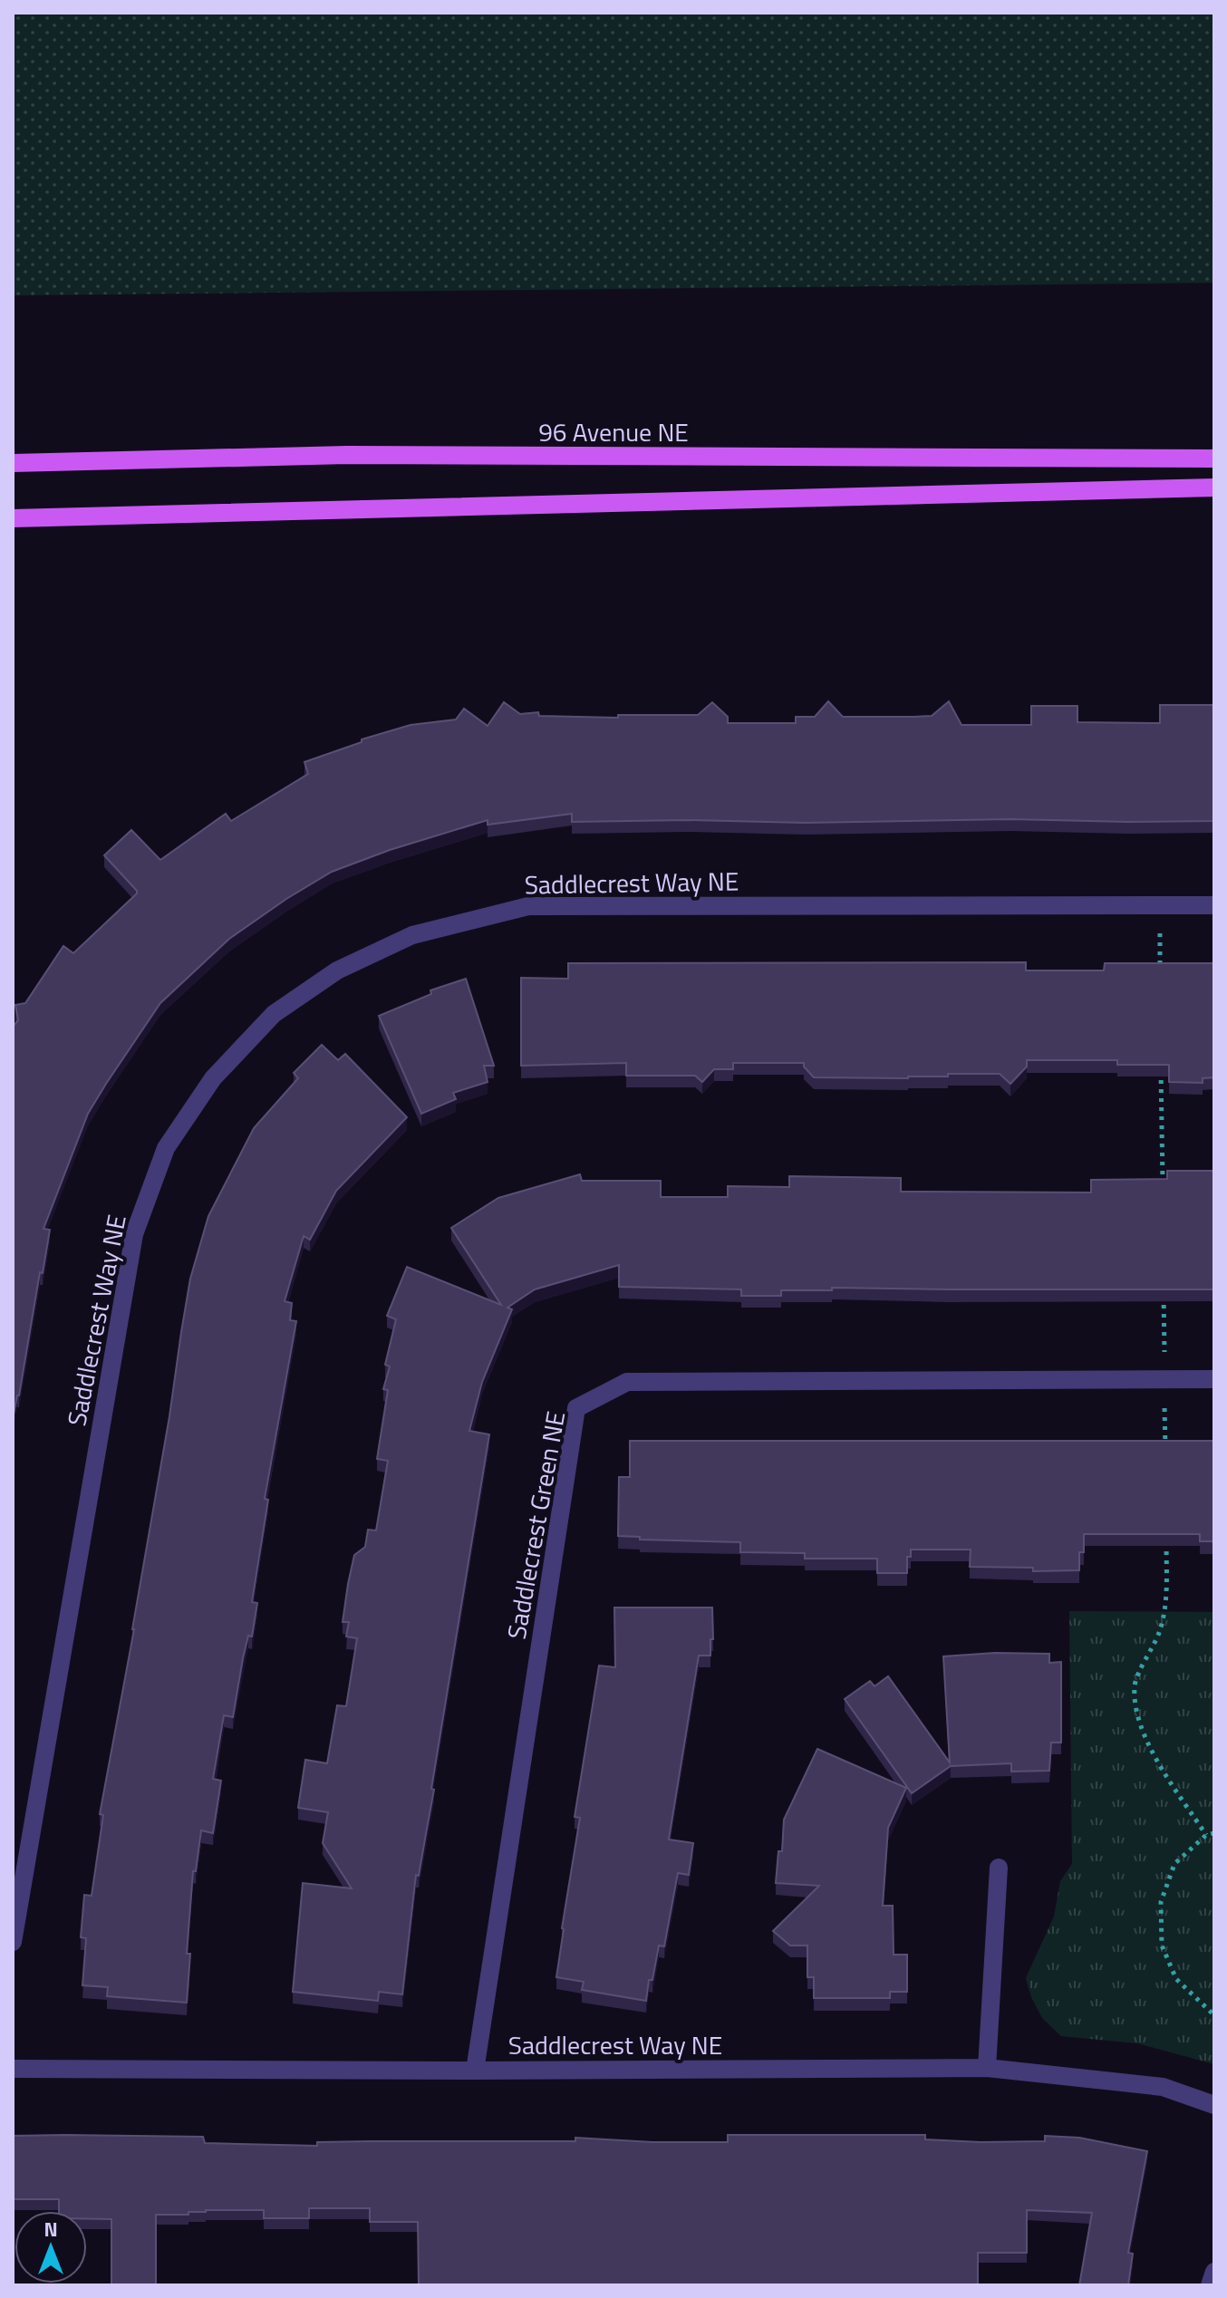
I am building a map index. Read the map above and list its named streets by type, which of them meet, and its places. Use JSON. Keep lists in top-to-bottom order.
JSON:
{
  "streets": {
    "main road": ["96 Avenue NE"],
    "street": ["Saddlecrest Way NE", "Saddlecrest Green NE"]
  },
  "crossings": [
    ["Saddlecrest Way NE", "Saddlecrest Green NE"]
  ],
  "north": "top"
}
